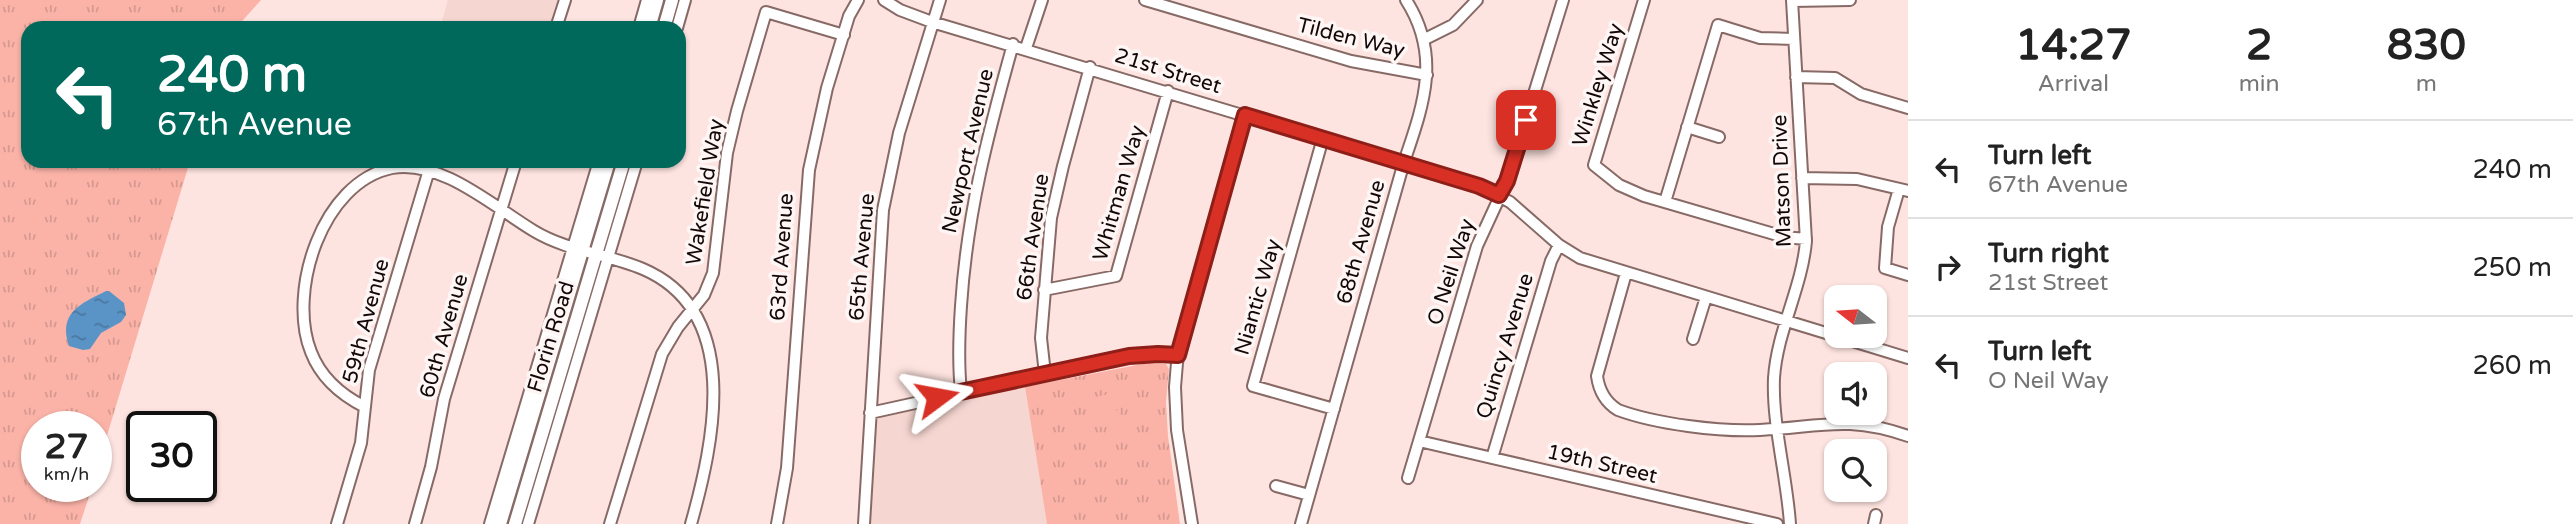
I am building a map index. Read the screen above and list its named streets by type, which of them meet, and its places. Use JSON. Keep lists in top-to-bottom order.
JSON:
{
  "streets": {
    "main road": ["Florin Road"],
    "street": [
      "Tilden Way",
      "21st Street",
      "Winkley Way",
      "Newport Avenue",
      "Matson Drive",
      "Wakefield Way",
      "Whitman Way",
      "66th Avenue",
      "68th Avenue",
      "63rd Avenue",
      "65th Avenue",
      "O Neil Way",
      "Niantic Way",
      "59th Avenue",
      "60th Avenue",
      "Quincy Avenue",
      "19th Street"
    ]
  },
  "crossings": [
    ["Tilden Way", "68th Avenue"],
    ["21st Street", "Newport Avenue"],
    ["21st Street", "Matson Drive"],
    ["21st Street", "Whitman Way"],
    ["21st Street", "66th Avenue"],
    ["21st Street", "68th Avenue"],
    ["21st Street", "65th Avenue"],
    ["21st Street", "O Neil Way"],
    ["21st Street", "Niantic Way"],
    ["21st Street", "Quincy Avenue"],
    ["Winkley Way", "Matson Drive"],
    ["Wakefield Way", "63rd Avenue"],
    ["Whitman Way", "66th Avenue"],
    ["68th Avenue", "Niantic Way"],
    ["O Neil Way", "19th Street"],
    ["Quincy Avenue", "19th Street"]
  ],
  "north": "left",
  "page": {
    "eta": [
      "14:27",
      "Arrival",
      "2",
      "min",
      "830",
      "m"
    ],
    "turn": ["240 m", "67th Avenue"],
    "list": [
      {
        "name": "Turn left",
        "note": "67th Avenue",
        "value": "240 m"
      },
      {
        "name": "Turn right",
        "note": "21st Street",
        "value": "250 m"
      },
      {
        "name": "Turn left",
        "note": "O Neil Way",
        "value": "260 m"
      }
    ],
    "speed": "27 km/h",
    "limit": "30"
  }
}
